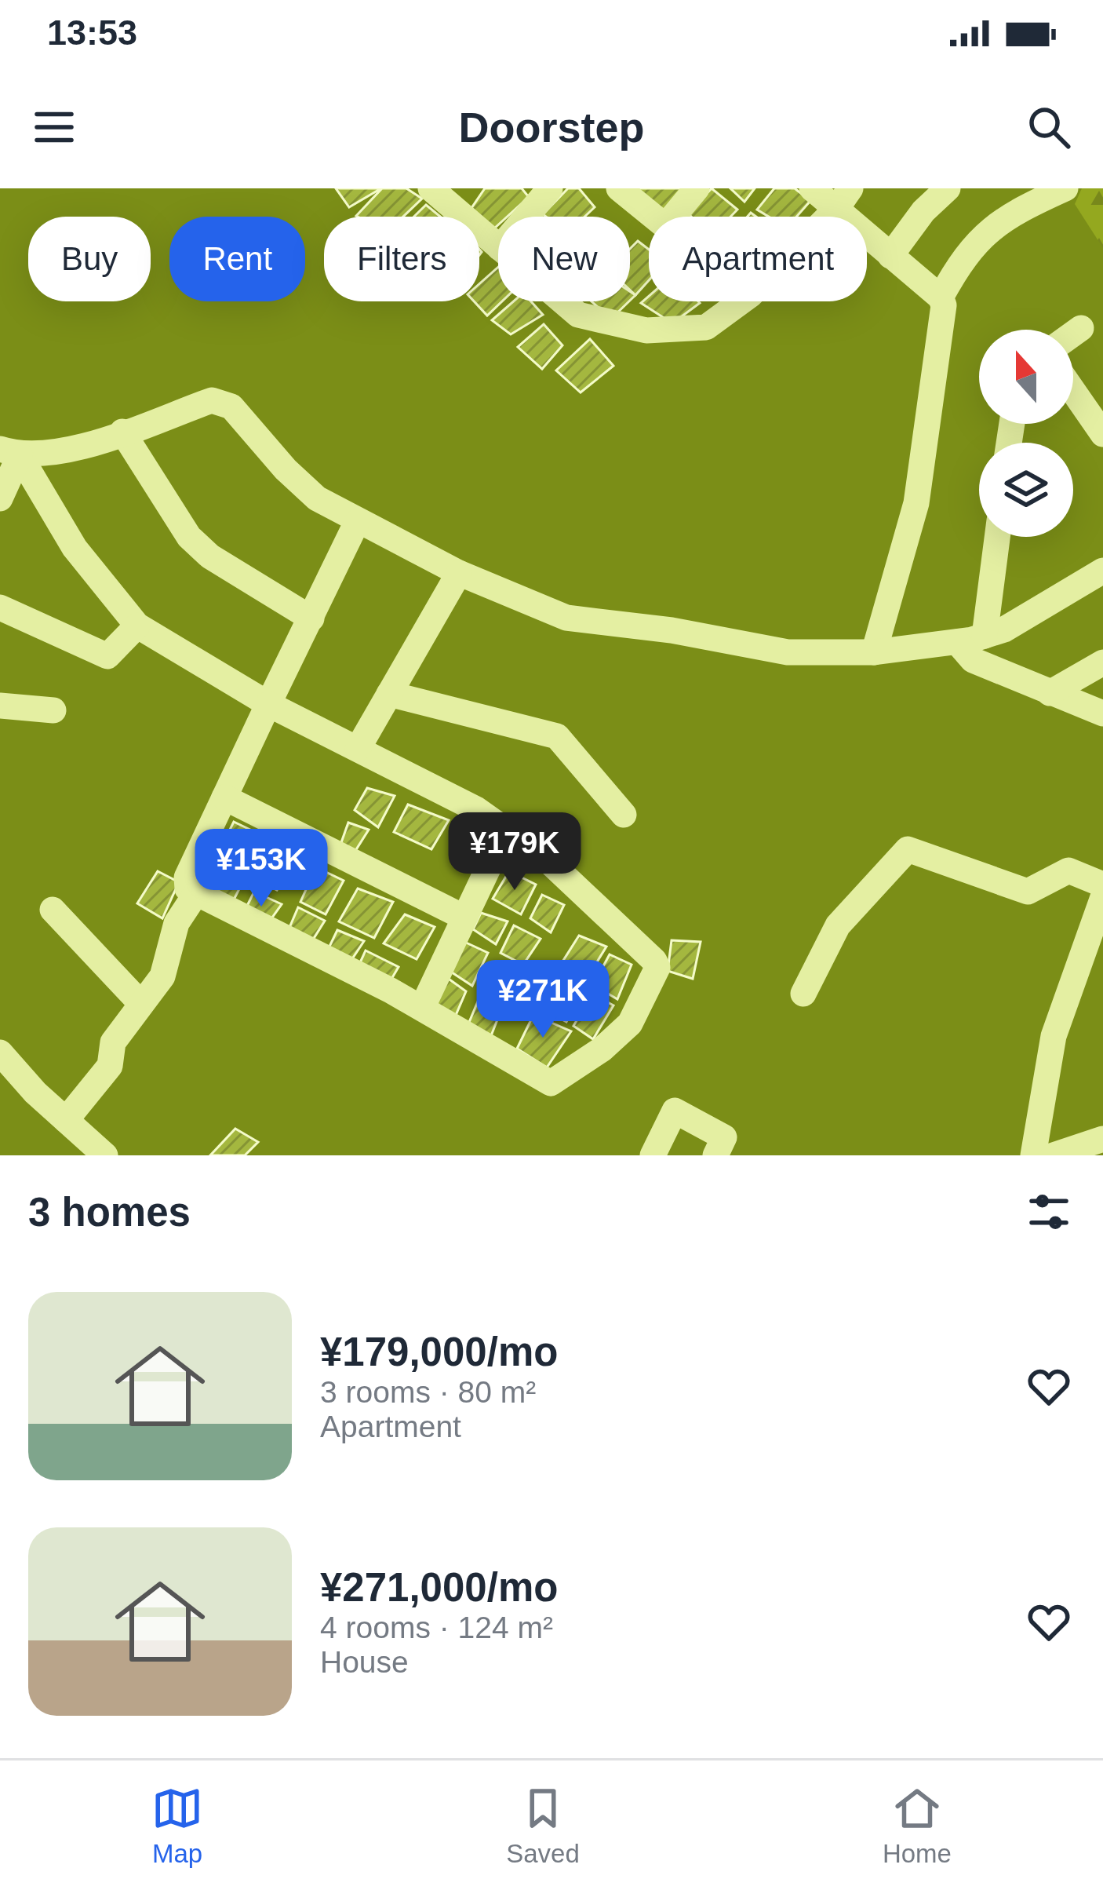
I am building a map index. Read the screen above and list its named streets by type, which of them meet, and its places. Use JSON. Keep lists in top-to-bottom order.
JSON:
{
  "north": "top",
  "page": {
    "status": "13:53",
    "header": "Doorstep",
    "chip": [
      "Buy",
      "Rent",
      "Filters",
      "New",
      "Apartment"
    ],
    "price": ["¥179K", "¥153K", "¥271K"],
    "heading": "3 homes",
    "list": [
      {
        "name": "¥179,000/mo",
        "note": "3 rooms · 80 m² · Apartment"
      },
      {
        "name": "¥271,000/mo",
        "note": "4 rooms · 124 m² · House"
      }
    ],
    "tabs": ["Map", "Saved", "Home"]
  }
}
